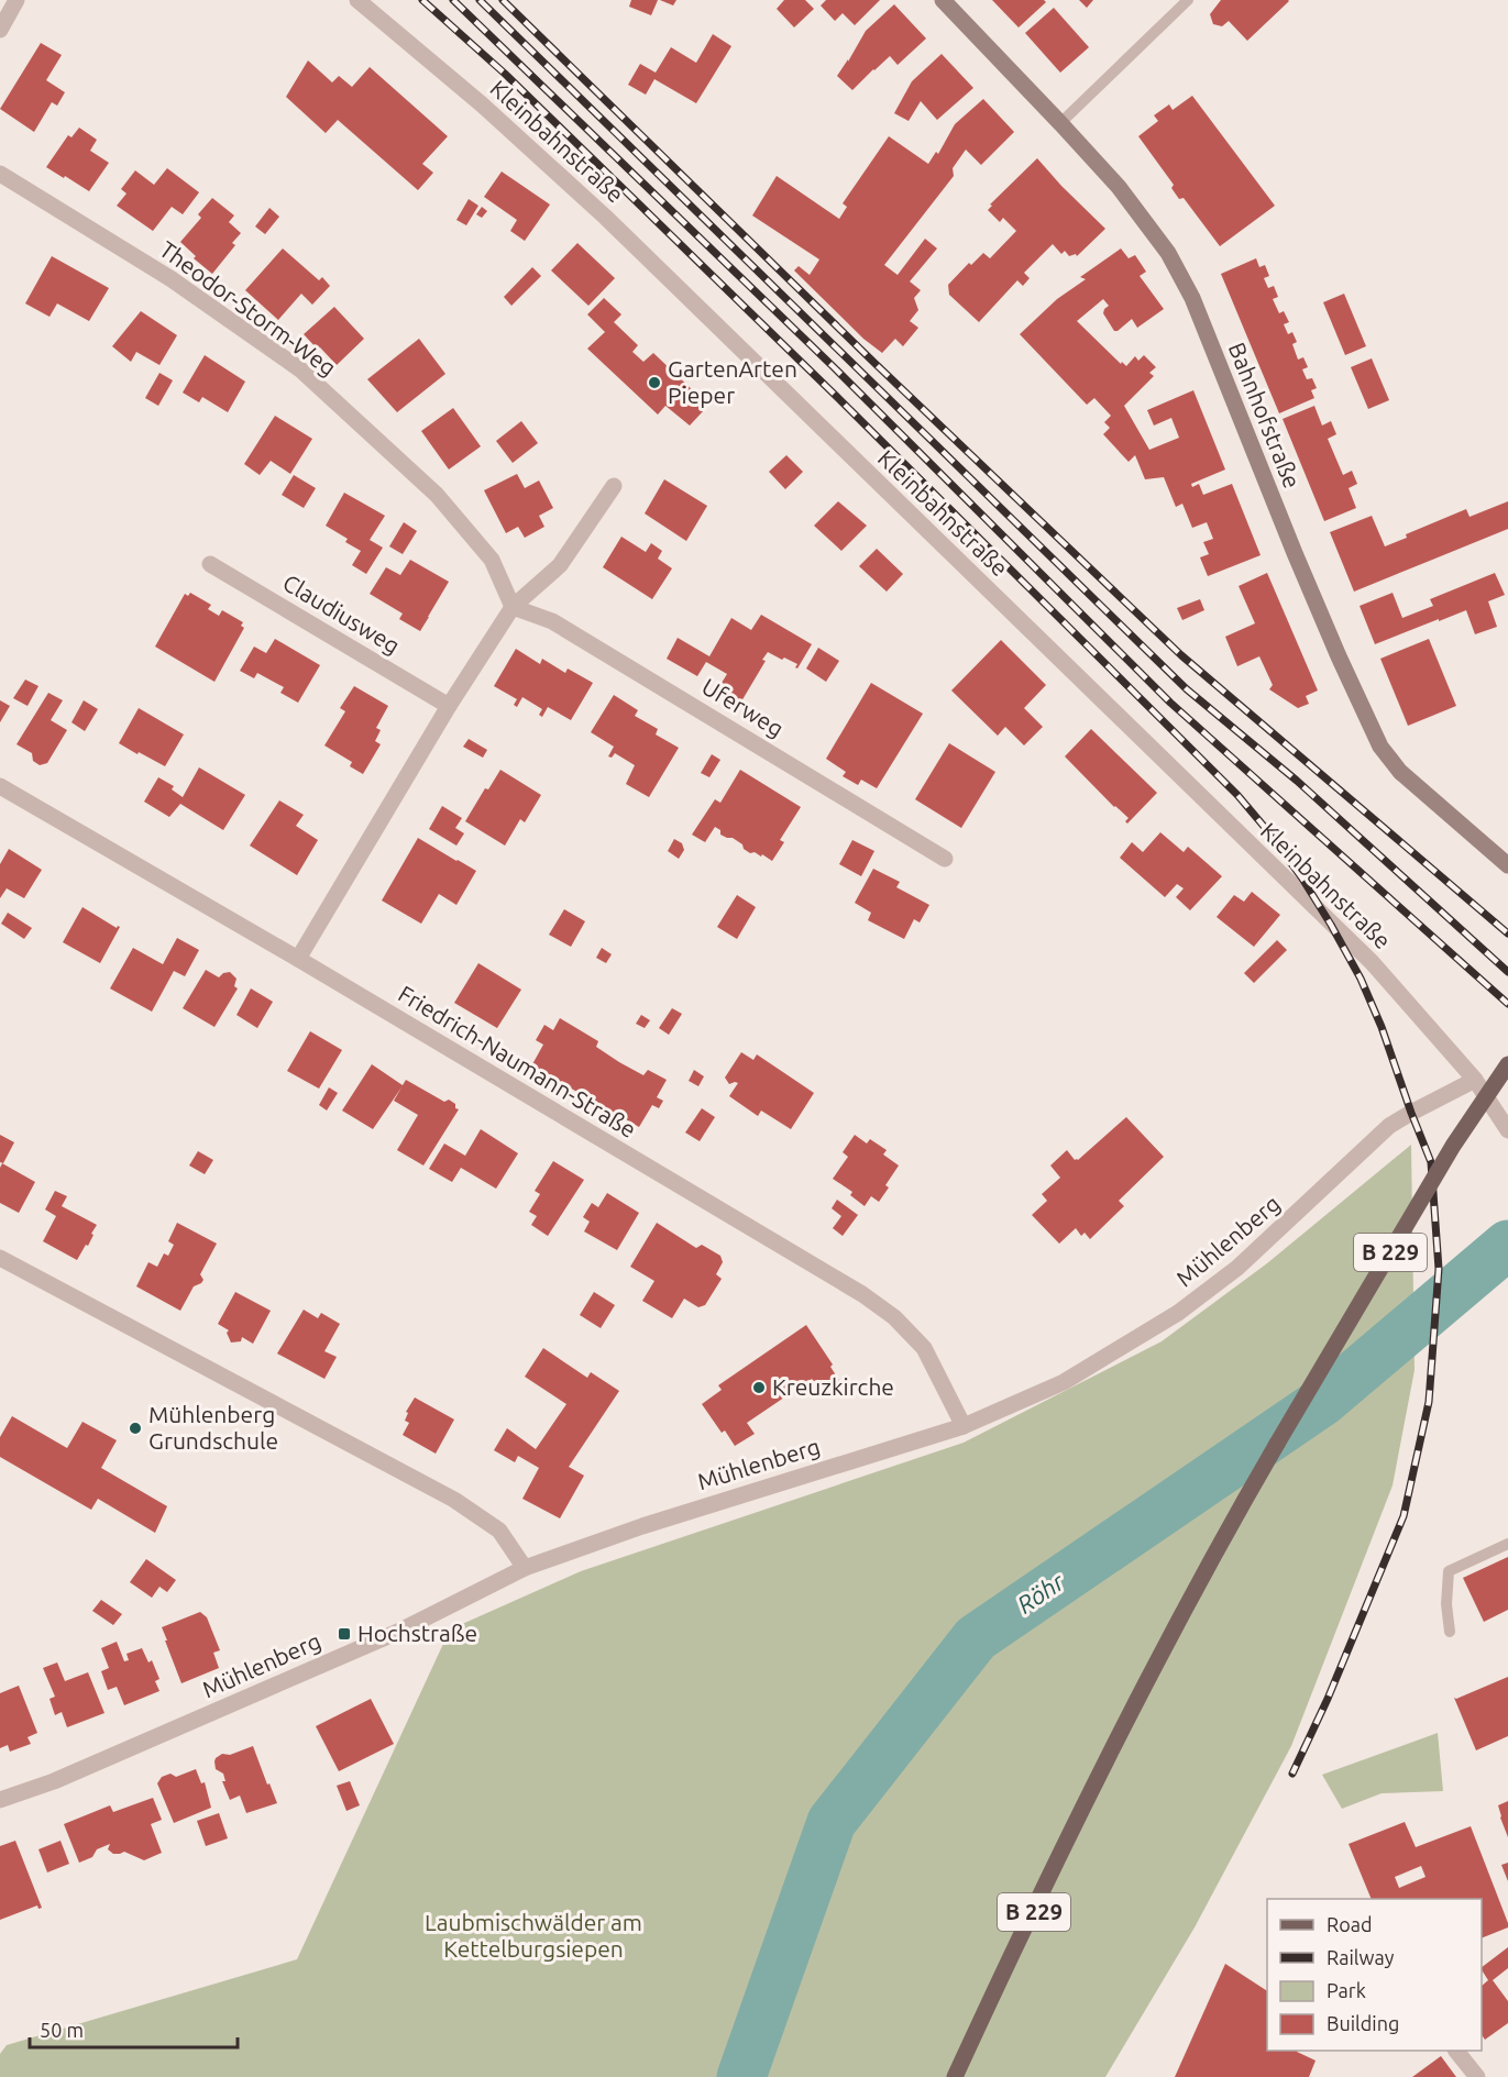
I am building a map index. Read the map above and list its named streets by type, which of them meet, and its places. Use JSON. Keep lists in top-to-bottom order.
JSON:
{
  "streets": {
    "main road": ["B 229"],
    "street": [
      "Kleinbahnstraße",
      "Theodor-Storm-Weg",
      "Bahnhofstraße",
      "Claudiusweg",
      "Uferweg",
      "Friedrich-Naumann-Straße",
      "Mühlenberg"
    ]
  },
  "crossings": [
    ["Kleinbahnstraße", "Mühlenberg"],
    ["Theodor-Storm-Weg", "Uferweg"],
    ["Friedrich-Naumann-Straße", "Mühlenberg"]
  ],
  "water": ["Röhr"],
  "parks": ["Laubmischwälder am Kettelburgsiepen"],
  "places": {
    "other": ["GartenArten Pieper", "Kreuzkirche", "Mühlenberg Grundschule"],
    "transit": ["Hochstraße"]
  },
  "legend": [
    "Road",
    "Railway",
    "Park",
    "Building"
  ],
  "scale_bar": "50 m"
}
